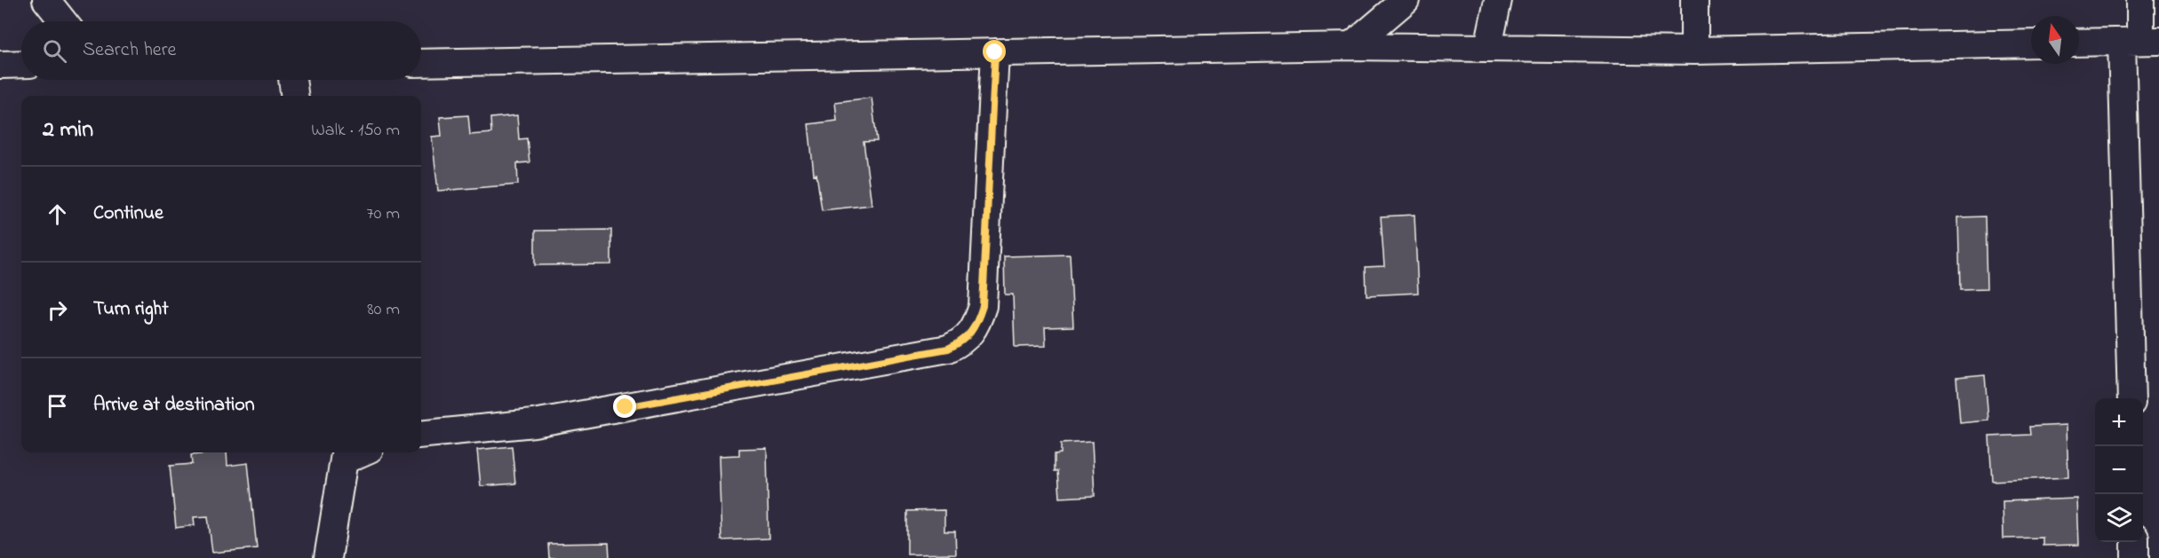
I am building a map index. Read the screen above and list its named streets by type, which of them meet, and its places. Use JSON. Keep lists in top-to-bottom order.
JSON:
{
  "north": "top",
  "page": {
    "search": "Search here",
    "heading": ["2 min", "Walk · 150 m"],
    "list": [
      ["Continue", "70 m"],
      ["Turn right", "80 m"],
      "Arrive at destination"
    ],
    "map_buttons": ["+", "−"]
  }
}
